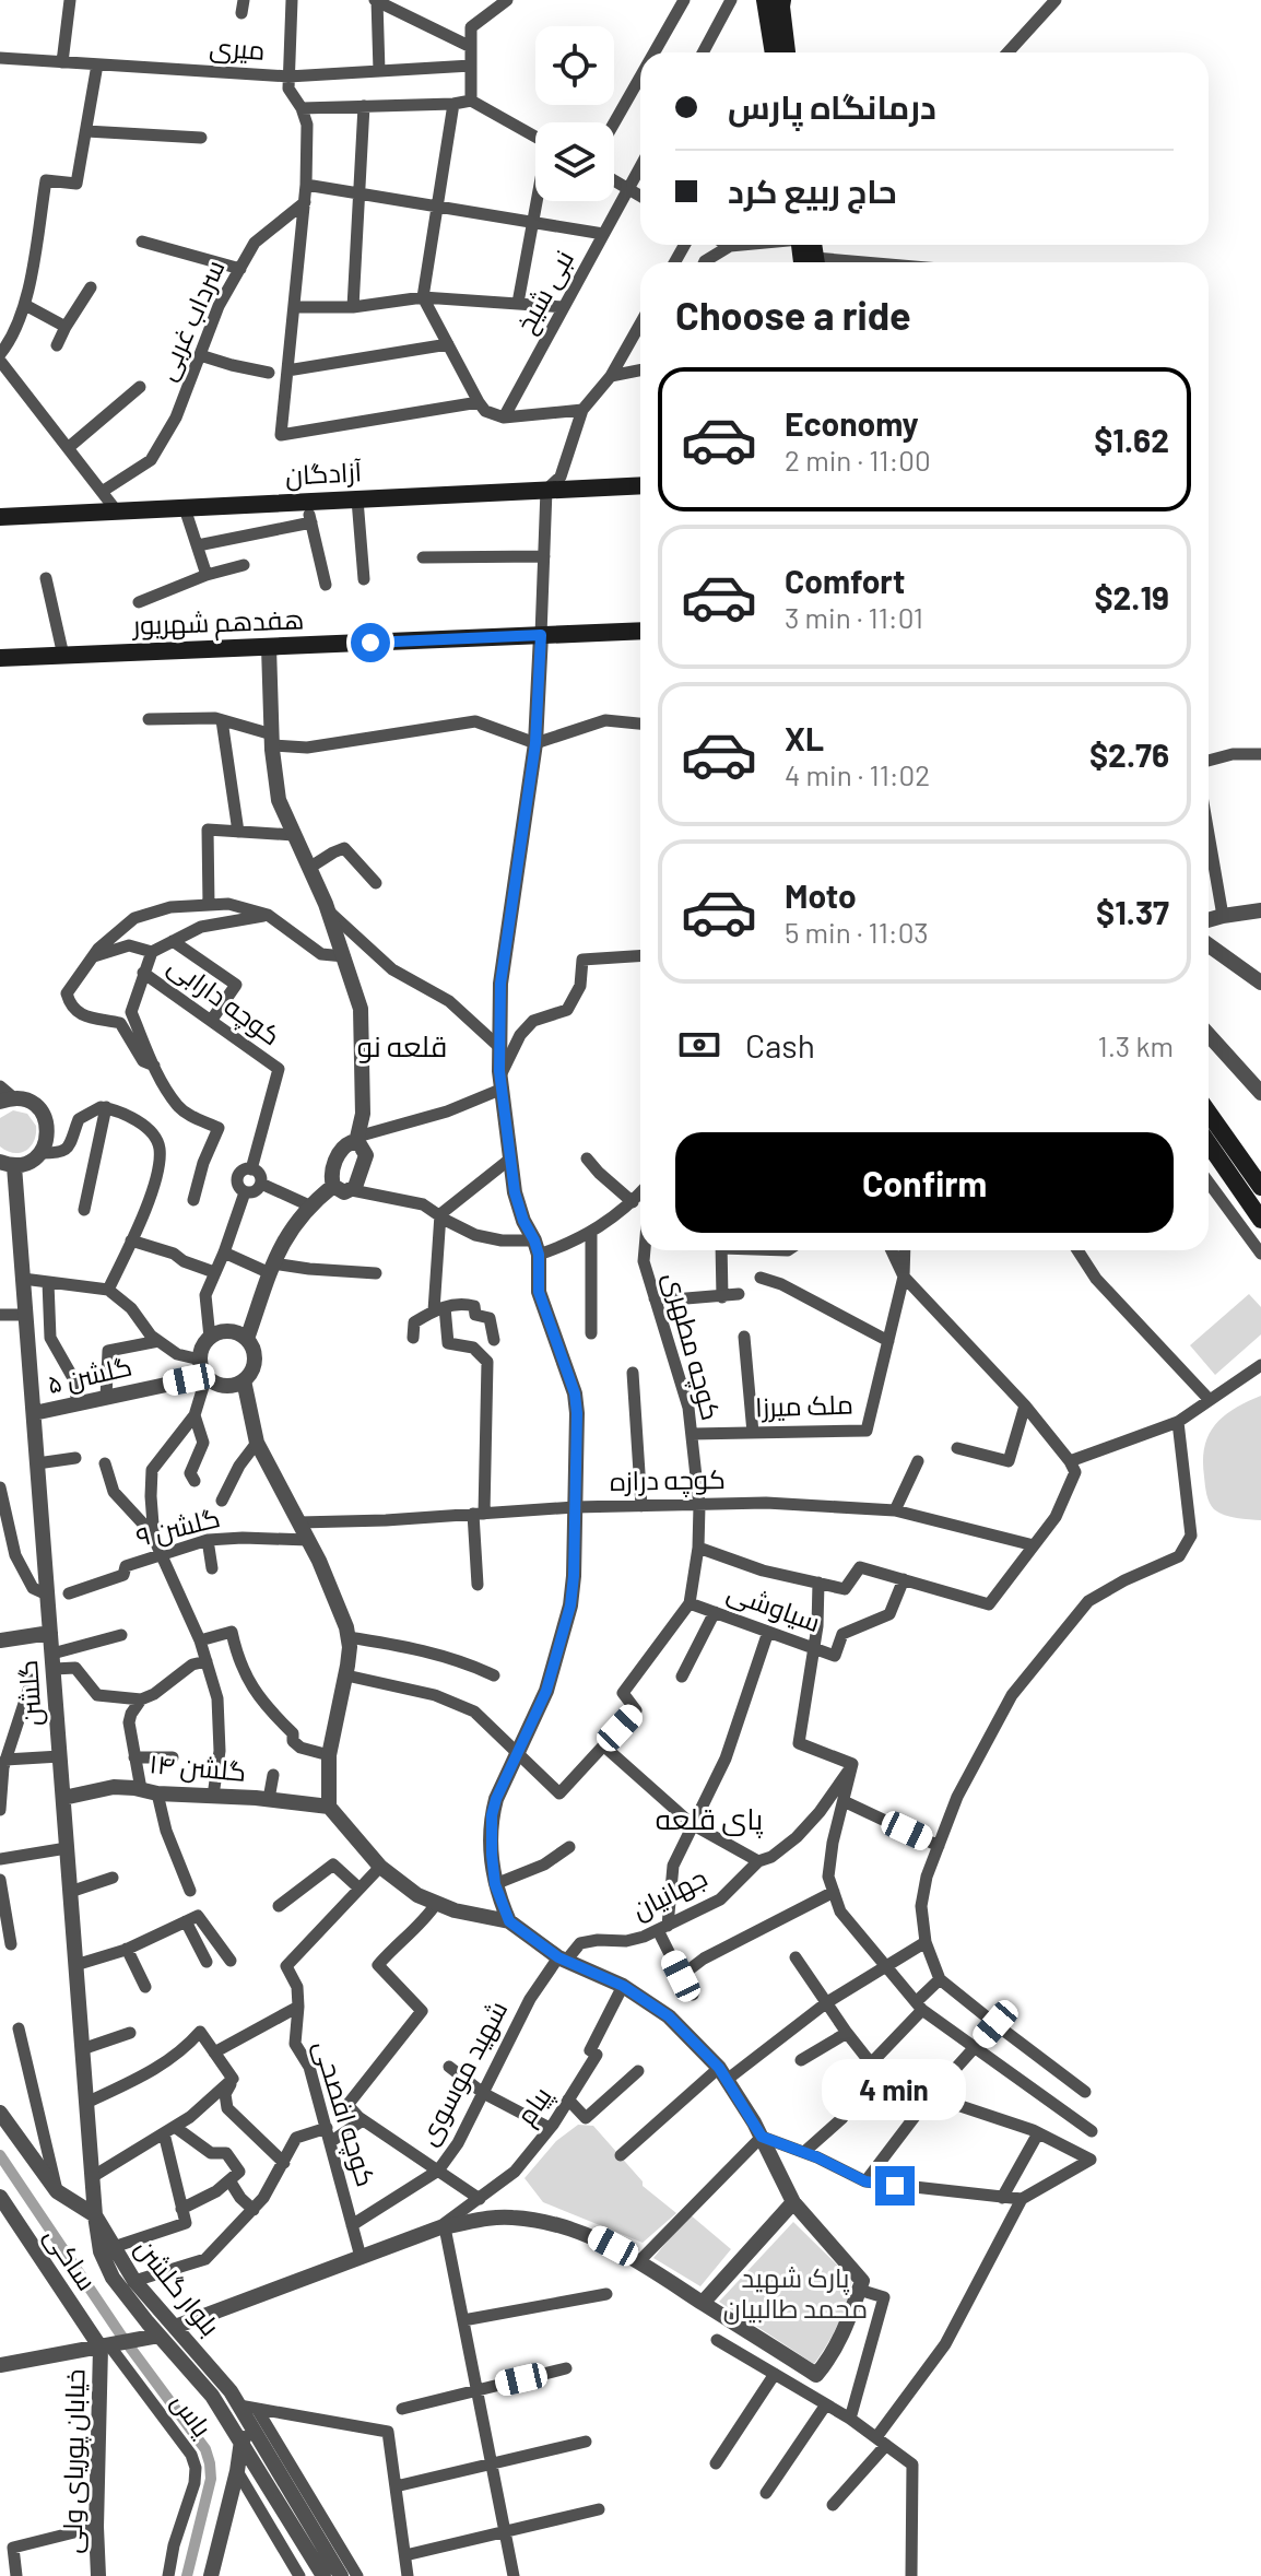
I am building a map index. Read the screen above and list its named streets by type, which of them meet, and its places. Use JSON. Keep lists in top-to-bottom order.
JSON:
{
  "streets": {
    "main road": ["آزادگان", "هفدهم شهریور"],
    "street": [
      "میری",
      "نبی شیخ",
      "سرداب غربی",
      "کوچه دارابی",
      "کوچه مطهری",
      "گلشن ۵",
      "ملک میرزا",
      "کوچه درازه",
      "گلشن ۹",
      "سیاوشی",
      "گلشن",
      "گلشن ۱۴",
      "جهانیان",
      "شهید موسوی",
      "پیام",
      "کوچه افصحی",
      "ساکی",
      "بلوار گلشن",
      "یاس",
      "خیابان پوریای ولی"
    ]
  },
  "crossings": [
    ["کوچه مطهری", "ملک میرزا"],
    ["کوچه مطهری", "کوچه درازه"],
    ["کوچه مطهری", "سیاوشی"],
    ["گلشن ۵", "گلشن"],
    ["گلشن", "گلشن ۱۴"],
    ["گلشن", "بلوار گلشن"],
    ["جهانیان", "شهید موسوی"],
    ["شهید موسوی", "کوچه افصحی"],
    ["ساکی", "یاس"],
    ["ساکی", "خیابان پوریای ولی"],
    ["یاس", "خیابان پوریای ولی"]
  ],
  "districts": ["قلعه نو", "پای قلعه"],
  "parks": ["پارک شهید محمد طالبیان"],
  "page": {
    "banner": ["درمانگاه پارس", "حاج ربیع کرد"],
    "heading": "Choose a ride",
    "list": [
      {
        "name": "Economy",
        "note": "2 min · 11:00",
        "value": "$1.62"
      },
      {
        "name": "Comfort",
        "note": "3 min · 11:01",
        "value": "$2.19"
      },
      {
        "name": "XL",
        "note": "4 min · 11:02",
        "value": "$2.76"
      },
      {
        "name": "Moto",
        "note": "5 min · 11:03",
        "value": "$1.37"
      }
    ],
    "pay": ["Cash", "1.3 km"],
    "buttons": "Confirm",
    "bubble": "4 min"
  }
}
